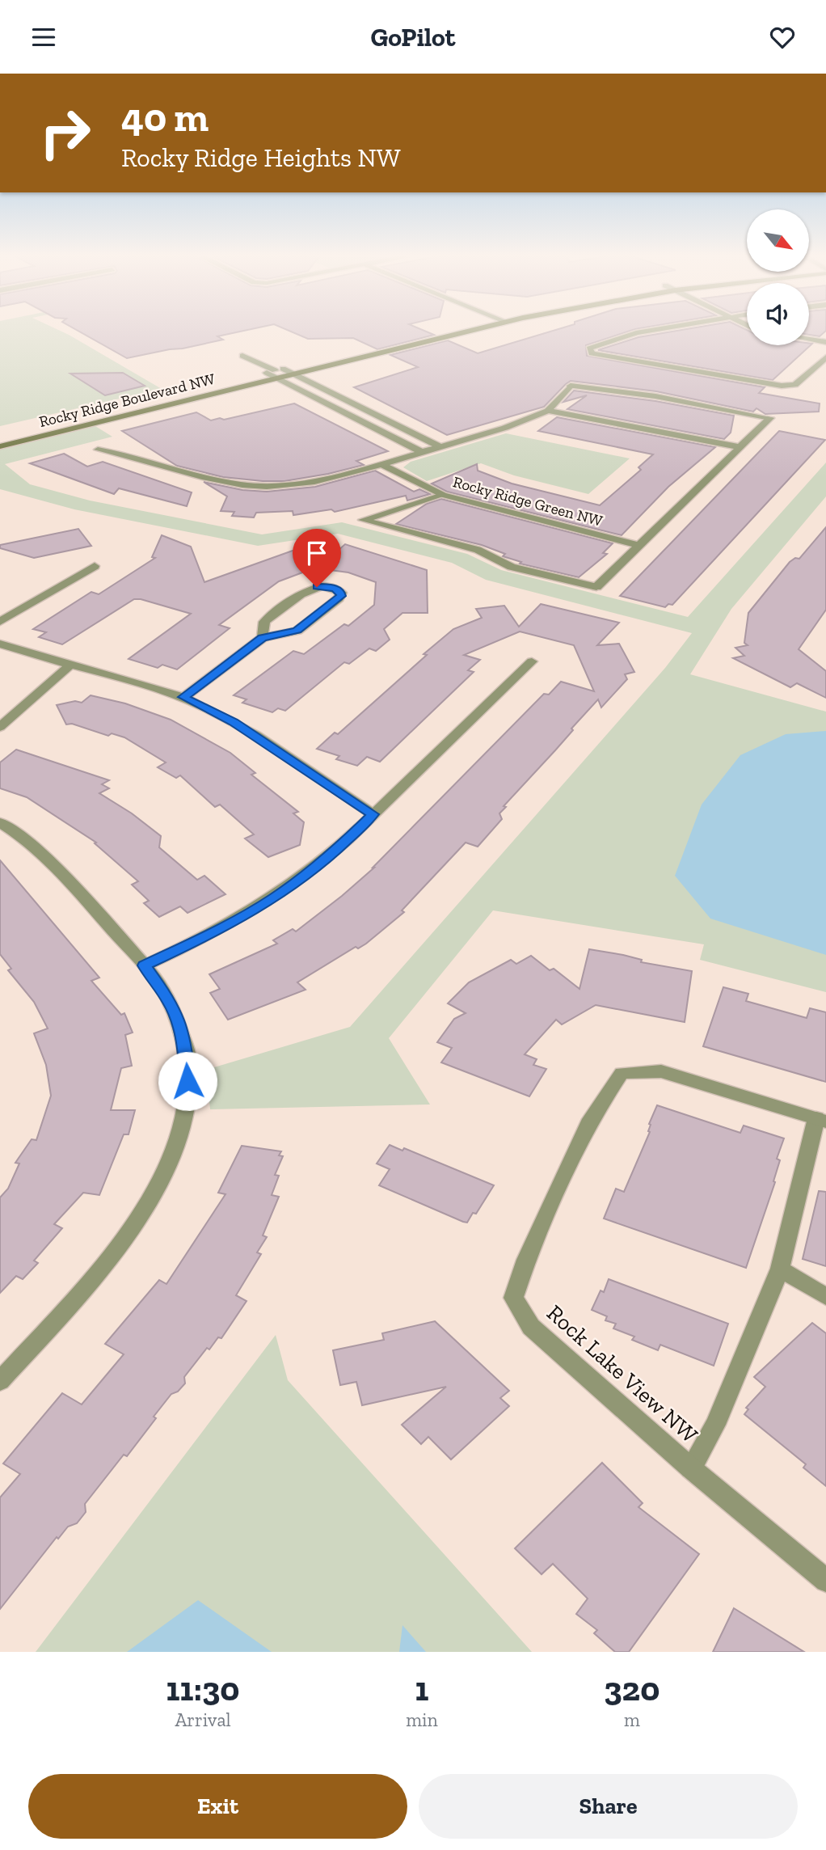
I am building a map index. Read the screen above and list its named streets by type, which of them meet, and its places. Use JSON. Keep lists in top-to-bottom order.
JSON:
{
  "streets": {
    "street": ["Rocky Ridge Boulevard NW", "Rocky Ridge Green NW", "Rock Lake View NW"]
  },
  "north": "bottom right",
  "page": {
    "header": "GoPilot",
    "turn": ["40 m", "Rocky Ridge Heights NW"],
    "eta": [
      "11:30",
      "Arrival",
      "1",
      "min",
      "320",
      "m"
    ],
    "buttons": ["Exit", "Share"]
  }
}
